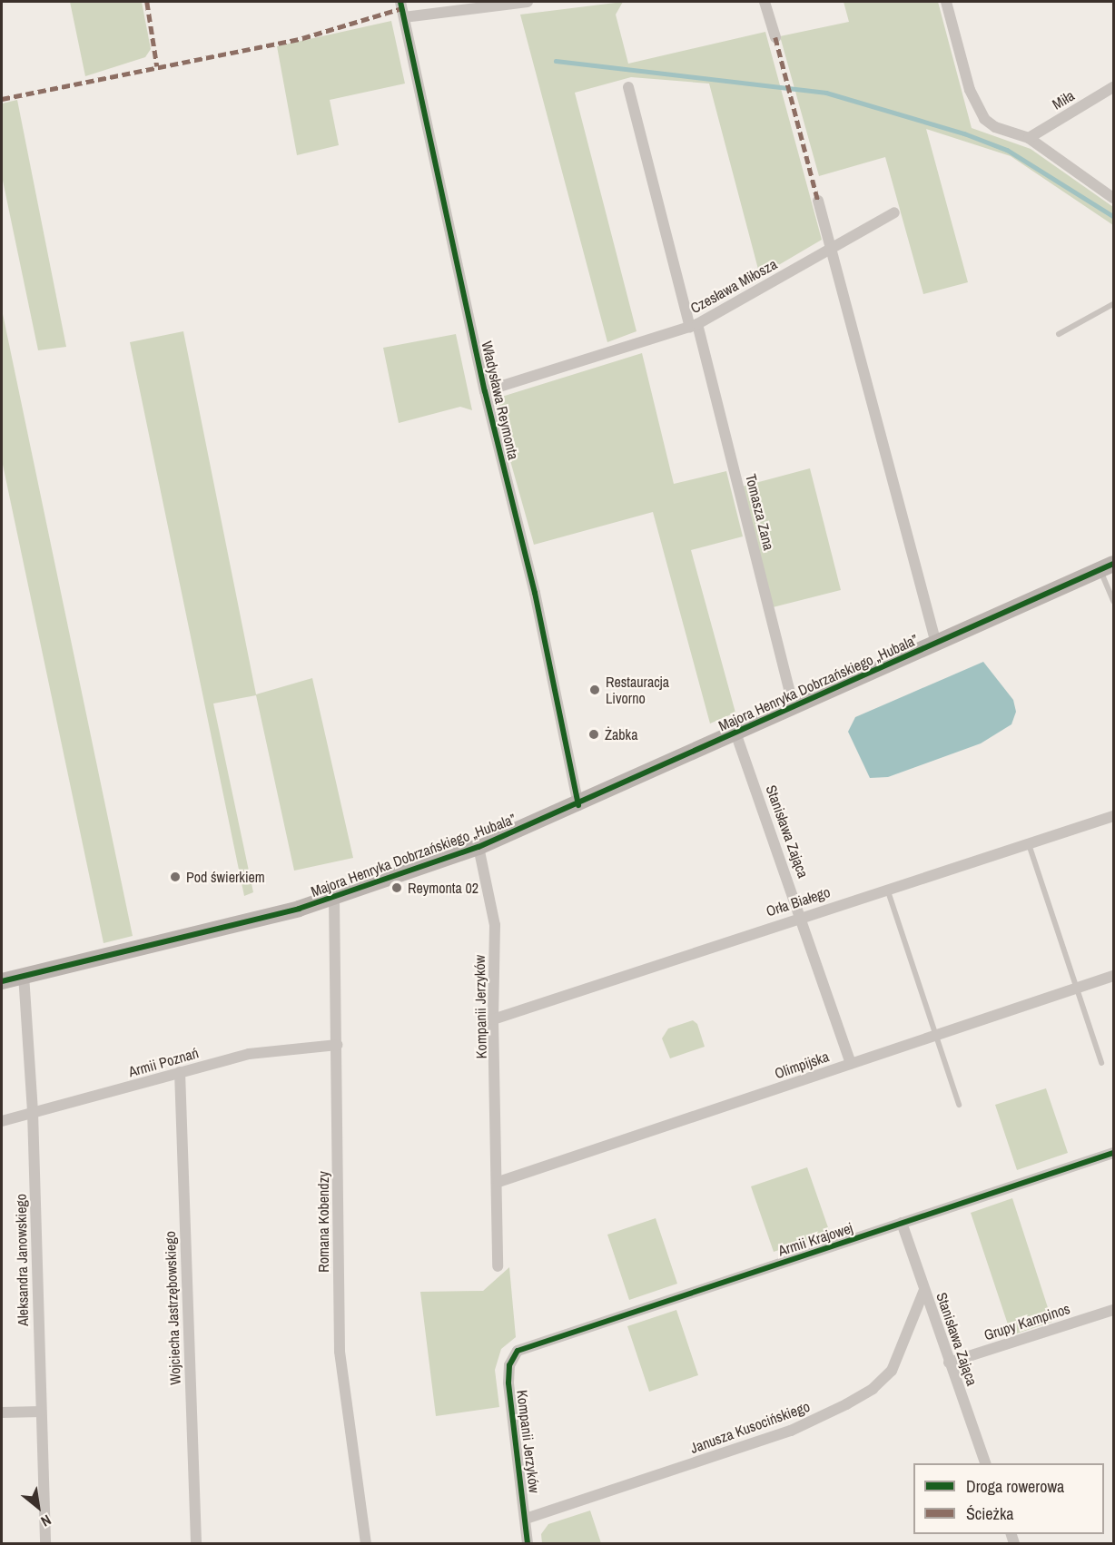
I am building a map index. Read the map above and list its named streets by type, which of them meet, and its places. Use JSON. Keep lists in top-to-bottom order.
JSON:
{
  "streets": {
    "street": [
      "Miła",
      "Czesława Miłosza",
      "Władysława Reymonta",
      "Tomasza Zana",
      "Majora Henryka Dobrzańskiego „Hubala”",
      "Stanisława Zająca",
      "Orła Białego",
      "Kompanii Jerzyków",
      "Armii Poznań",
      "Olimpijska",
      "Romana Kobendzy",
      "Armii Krajowej",
      "Aleksandra Janowskiego",
      "Wojciecha Jastrzębowskiego",
      "Grupy Kampinos",
      "Janusza Kusocińskiego"
    ]
  },
  "crossings": [
    ["Czesława Miłosza", "Władysława Reymonta"],
    ["Czesława Miłosza", "Tomasza Zana"],
    ["Władysława Reymonta", "Majora Henryka Dobrzańskiego „Hubala”"],
    ["Tomasza Zana", "Majora Henryka Dobrzańskiego „Hubala”"],
    ["Majora Henryka Dobrzańskiego „Hubala”", "Stanisława Zająca"],
    ["Majora Henryka Dobrzańskiego „Hubala”", "Kompanii Jerzyków"],
    ["Majora Henryka Dobrzańskiego „Hubala”", "Romana Kobendzy"],
    ["Majora Henryka Dobrzańskiego „Hubala”", "Aleksandra Janowskiego"],
    ["Stanisława Zająca", "Orła Białego"],
    ["Stanisława Zająca", "Olimpijska"],
    ["Stanisława Zająca", "Armii Krajowej"],
    ["Stanisława Zająca", "Grupy Kampinos"],
    ["Stanisława Zająca", "Janusza Kusocińskiego"],
    ["Orła Białego", "Kompanii Jerzyków"],
    ["Kompanii Jerzyków", "Olimpijska"],
    ["Kompanii Jerzyków", "Armii Krajowej"],
    ["Kompanii Jerzyków", "Janusza Kusocińskiego"],
    ["Armii Poznań", "Romana Kobendzy"],
    ["Armii Poznań", "Aleksandra Janowskiego"],
    ["Armii Poznań", "Wojciecha Jastrzębowskiego"]
  ],
  "places": [
    "Restauracja Livorno",
    "Żabka",
    "Pod świerkiem",
    "Reymonta 02"
  ],
  "legend": ["Droga rowerowa", "Ścieżka"],
  "north": "bottom right"
}
